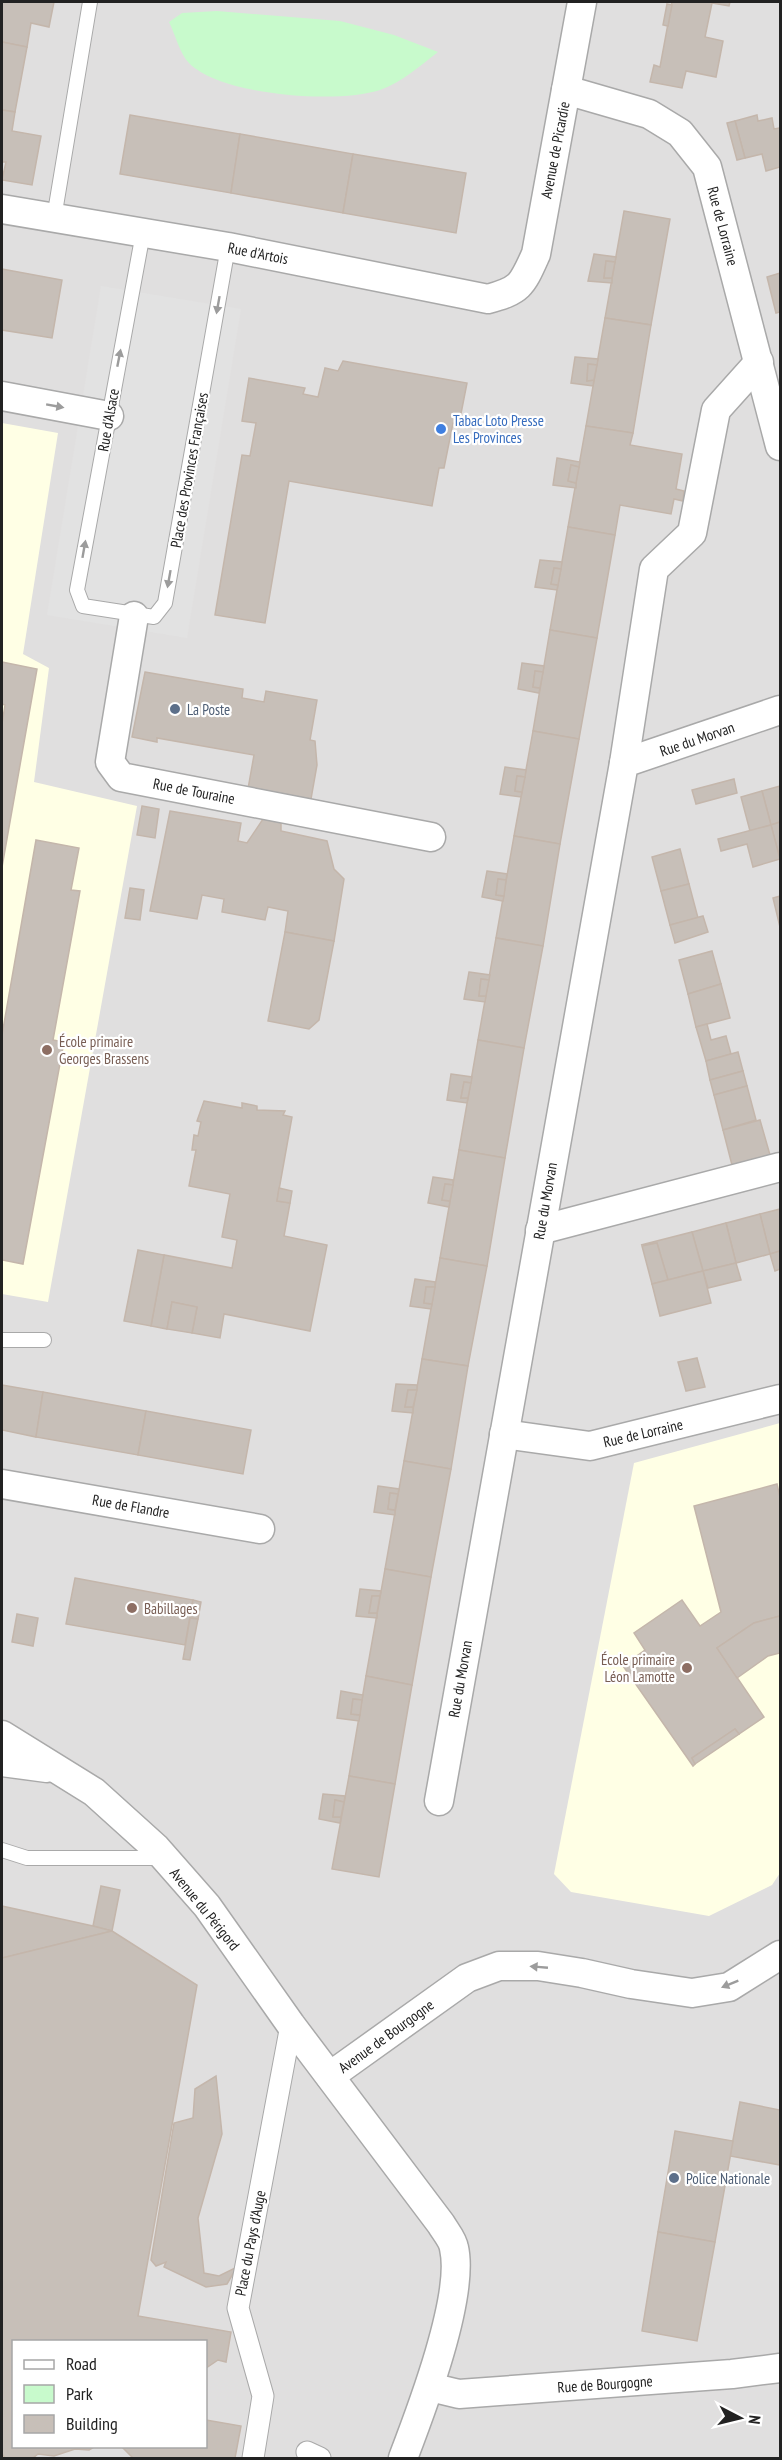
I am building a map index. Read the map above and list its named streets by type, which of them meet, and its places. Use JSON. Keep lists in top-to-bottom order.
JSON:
{
  "streets": {
    "street": [
      "Avenue de Picardie",
      "Rue de Lorraine",
      "Rue d'Artois",
      "Rue du Morvan",
      "Rue de Touraine",
      "Rue de Flandre",
      "Avenue du Périgord",
      "Avenue de Bourgogne",
      "Place du Pays d'Auge",
      "Rue de Bourgogne"
    ],
    "lane": ["Rue d'Alsace", "Place des Provinces Françaises"]
  },
  "crossings": [
    ["Avenue de Picardie", "Rue de Lorraine"],
    ["Avenue de Picardie", "Rue d'Artois"],
    ["Rue de Lorraine", "Rue du Morvan"],
    ["Rue d'Artois", "Rue d'Alsace"],
    ["Rue d'Artois", "Place des Provinces Françaises"],
    ["Rue d'Alsace", "Place des Provinces Françaises"],
    ["Place des Provinces Françaises", "Rue de Touraine"],
    ["Avenue du Périgord", "Avenue de Bourgogne"],
    ["Avenue du Périgord", "Place du Pays d'Auge"],
    ["Avenue de Bourgogne", "Rue de Bourgogne"]
  ],
  "one_way": ["Rue d'Alsace", "Place des Provinces Françaises", "Avenue de Bourgogne"],
  "places": [
    "Tabac Loto Presse Les Provinces",
    "La Poste",
    "École primaire Georges Brassens",
    "Babillages",
    "École primaire Léon Lamotte",
    "Police Nationale"
  ],
  "legend": ["Road", "Park", "Building"],
  "north": "right"
}
